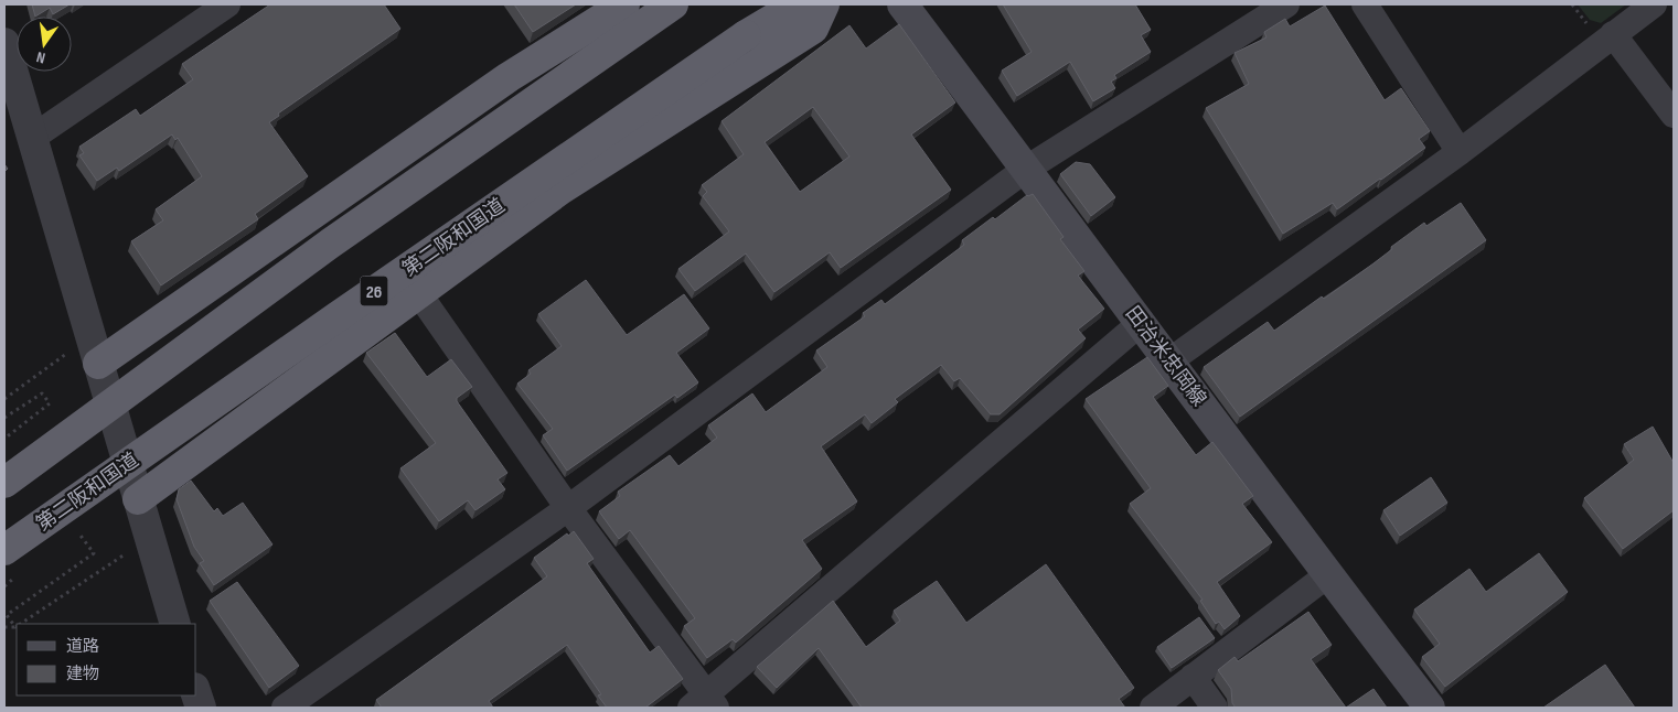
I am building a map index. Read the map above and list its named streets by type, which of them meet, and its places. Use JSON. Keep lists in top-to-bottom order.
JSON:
{
  "streets": {
    "highway": ["第二阪和国道", "26"],
    "main road": ["田治米忠岡線"]
  },
  "legend": ["道路", "建物"],
  "north": "bottom"
}
